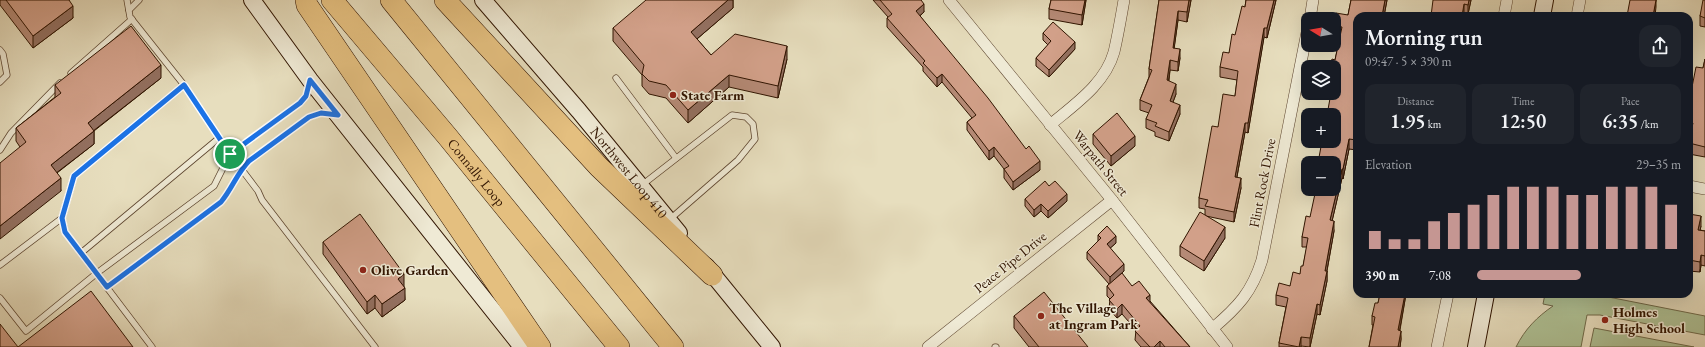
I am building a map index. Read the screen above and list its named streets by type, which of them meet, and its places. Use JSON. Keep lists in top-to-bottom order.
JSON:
{
  "streets": {
    "highway": ["Connally Loop"],
    "main road": ["Northwest Loop 410"],
    "street": ["Warpath Street", "Flint Rock Drive", "Peace Pipe Drive"]
  },
  "crossings": [
    ["Warpath Street", "Flint Rock Drive"],
    ["Warpath Street", "Peace Pipe Drive"]
  ],
  "places": [
    "State Farm",
    "Olive Garden",
    "The Village at Ingram Park",
    "Holmes High School"
  ],
  "north": "left",
  "page": {
    "map_buttons": ["+", "−"],
    "heading": ["Morning run", "09:47 · 5 × 390 m"],
    "stats": [
      ["Distance", "1.95 km"],
      ["Time", "12:50"],
      ["Pace", "6:35 /km"]
    ],
    "chart": ["Elevation", "29–35 m"],
    "list": [
      {
        "name": "390 m",
        "note": "7:08"
      }
    ]
  }
}
